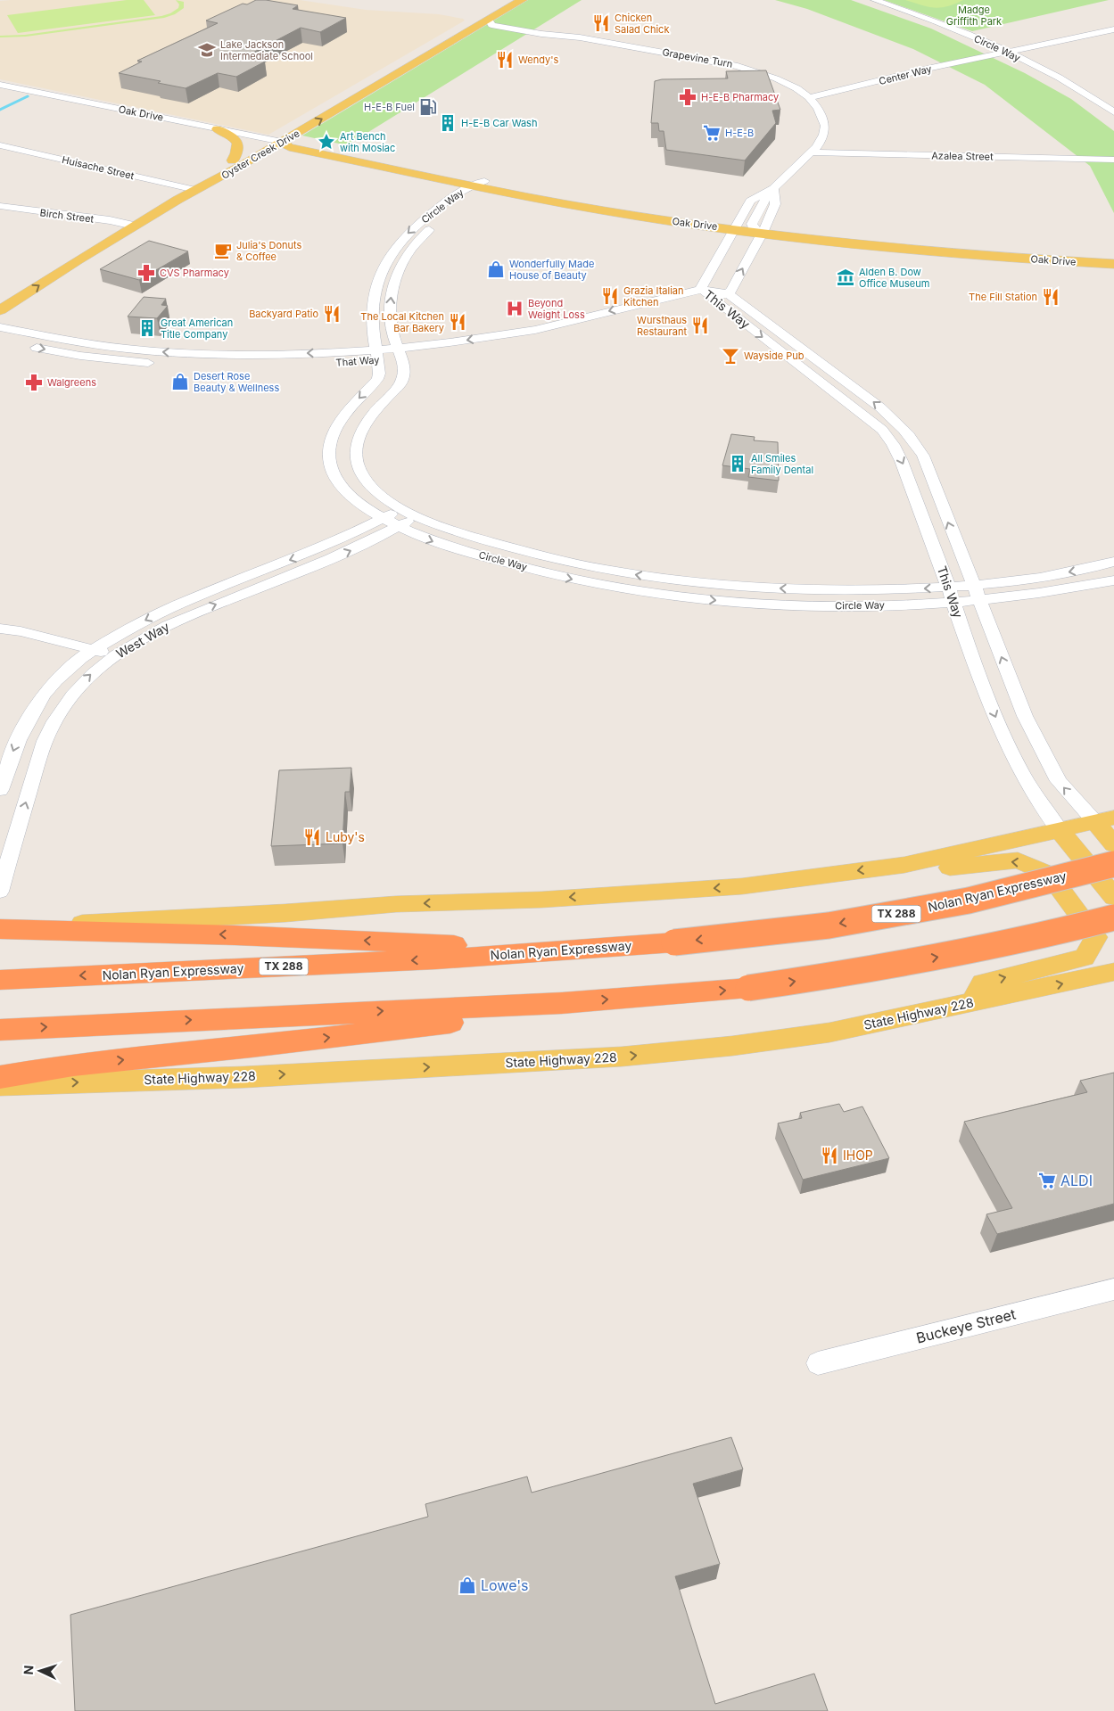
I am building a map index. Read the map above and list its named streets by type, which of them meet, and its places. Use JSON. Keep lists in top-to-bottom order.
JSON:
{
  "streets": {
    "highway": ["Nolan Ryan Expressway", "TX 288"],
    "main road": [
      "Oak Drive",
      "Oyster Creek Drive",
      "This Way",
      "State Highway 228"
    ],
    "street": [
      "Circle Way",
      "Grapevine Turn",
      "Center Way",
      "Azalea Street",
      "Huisache Street",
      "Birch Street",
      "That Way",
      "West Way",
      "Buckeye Street"
    ]
  },
  "crossings": [
    ["Circle Way", "Center Way"],
    ["Circle Way", "Oak Drive"],
    ["Circle Way", "This Way"],
    ["Circle Way", "That Way"],
    ["Circle Way", "West Way"],
    ["Grapevine Turn", "Center Way"],
    ["Grapevine Turn", "Oyster Creek Drive"],
    ["Oak Drive", "Oyster Creek Drive"],
    ["Oyster Creek Drive", "Huisache Street"],
    ["Oyster Creek Drive", "Birch Street"],
    ["This Way", "That Way"]
  ],
  "parks": ["Madge Griffith Park"],
  "places": {
    "restaurant": [
      "Chicken Salad Chick",
      "Wendy's",
      "Grazia Italian Kitchen",
      "The Fill Station",
      "Backyard Patio",
      "The Local Kitchen Bar Bakery",
      "Wursthaus Restaurant",
      "Luby's",
      "IHOP"
    ],
    "school or university": ["Lake Jackson Intermediate School"],
    "pharmacy": ["H-E-B Pharmacy", "CVS Pharmacy", "Walgreens"],
    "fuel station": ["H-E-B Fuel"],
    "building": ["H-E-B Car Wash", "Great American Title Company", "All Smiles Family Dental"],
    "supermarket": ["H-E-B", "ALDI"],
    "place": ["Art Bench with Mosiac"],
    "cafe": ["Julia's Donuts & Coffee"],
    "shop": ["Wonderfully Made House of Beauty", "Desert Rose Beauty & Wellness", "Lowe's"],
    "museum": ["Alden B. Dow Office Museum"],
    "hospital": ["Beyond Weight Loss"],
    "bar": ["Wayside Pub"]
  },
  "north": "left"
}
